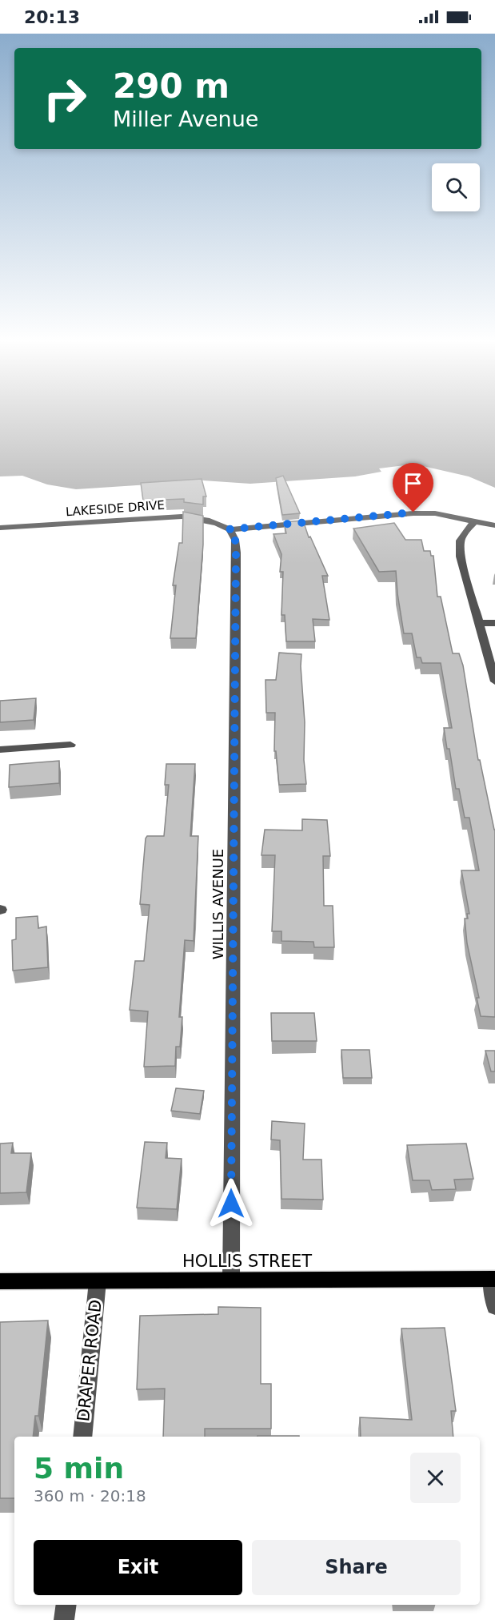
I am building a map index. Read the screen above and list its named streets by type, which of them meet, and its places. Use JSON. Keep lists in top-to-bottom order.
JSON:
{
  "streets": {
    "main road": ["HOLLIS STREET"],
    "street": ["LAKESIDE DRIVE", "WILLIS AVENUE", "DRAPER ROAD"]
  },
  "crossings": [
    ["LAKESIDE DRIVE", "WILLIS AVENUE"],
    ["WILLIS AVENUE", "HOLLIS STREET"],
    ["HOLLIS STREET", "DRAPER ROAD"]
  ],
  "page": {
    "status": "20:13",
    "turn": ["290 m", "Miller Avenue"],
    "heading": ["5 min", "360 m · 20:18"],
    "buttons": ["Exit", "Share"]
  }
}
